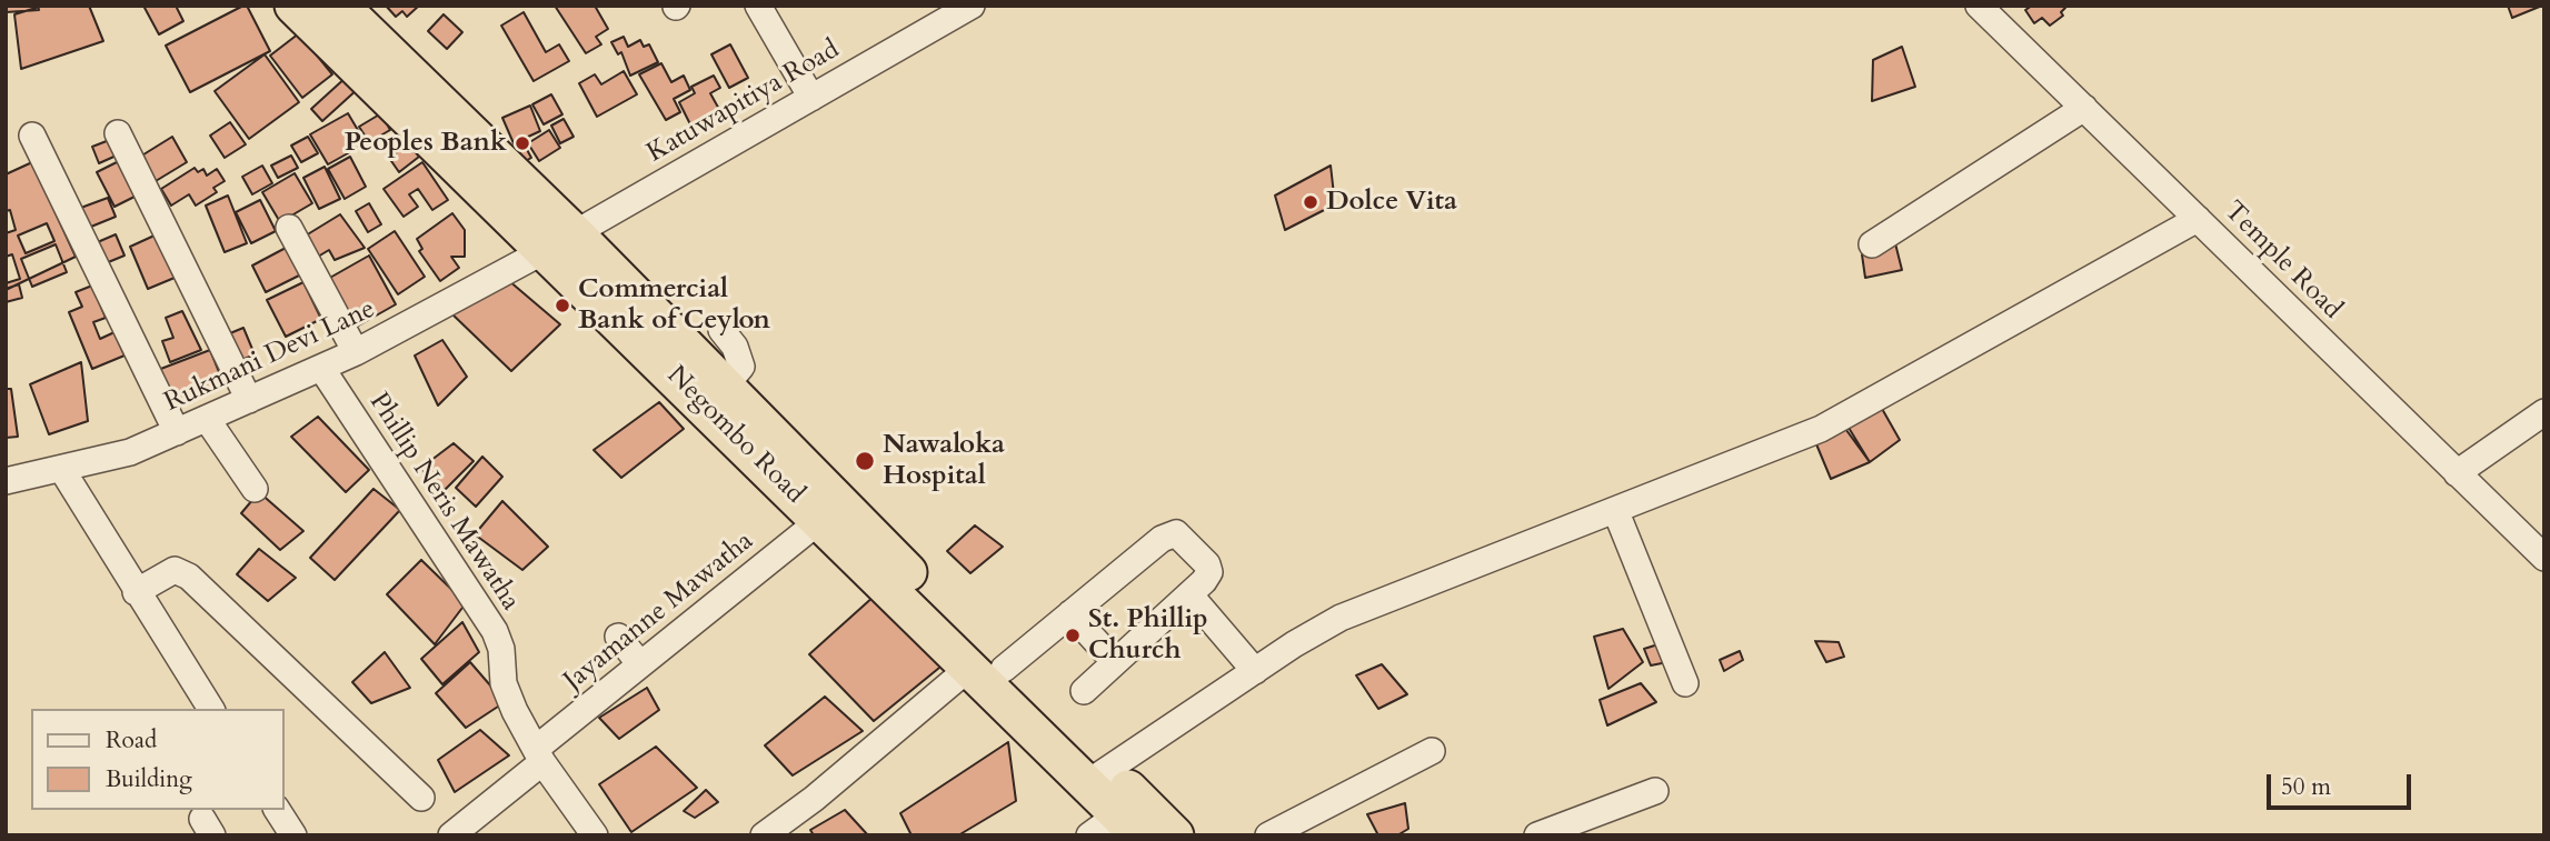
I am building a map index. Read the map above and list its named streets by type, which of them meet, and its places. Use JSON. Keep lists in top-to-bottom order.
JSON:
{
  "streets": {
    "highway": ["Negombo Road"],
    "street": [
      "Katuwapitiya Road",
      "Temple Road",
      "Rukmani Devi Lane",
      "Phillip Neris Mawatha",
      "Jayamanne Mawatha"
    ]
  },
  "crossings": [
    ["Katuwapitiya Road", "Rukmani Devi Lane"],
    ["Katuwapitiya Road", "Negombo Road"],
    ["Rukmani Devi Lane", "Negombo Road"],
    ["Rukmani Devi Lane", "Phillip Neris Mawatha"],
    ["Negombo Road", "Jayamanne Mawatha"],
    ["Phillip Neris Mawatha", "Jayamanne Mawatha"]
  ],
  "places": [
    "Peoples Bank",
    "Dolce Vita",
    "Commercial Bank of Ceylon",
    "Nawaloka Hospital",
    "St. Phillip Church"
  ],
  "legend": ["Road", "Building"],
  "scale_bar": "50 m"
}
